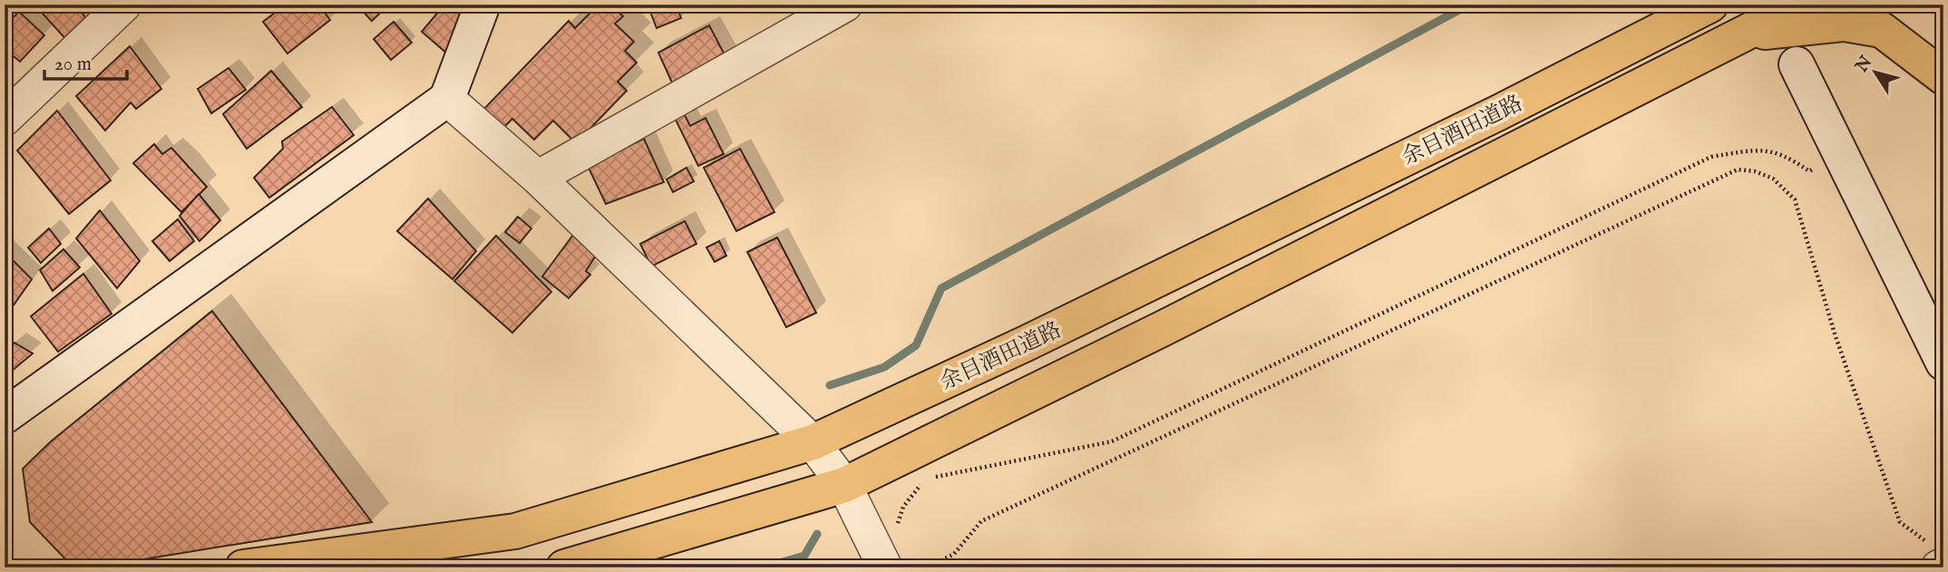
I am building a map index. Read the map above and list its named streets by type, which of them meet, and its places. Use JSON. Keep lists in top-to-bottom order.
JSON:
{
  "streets": {
    "highway": ["余目酒田道路"]
  },
  "scale_bar": "20 m",
  "north": "top left"
}
